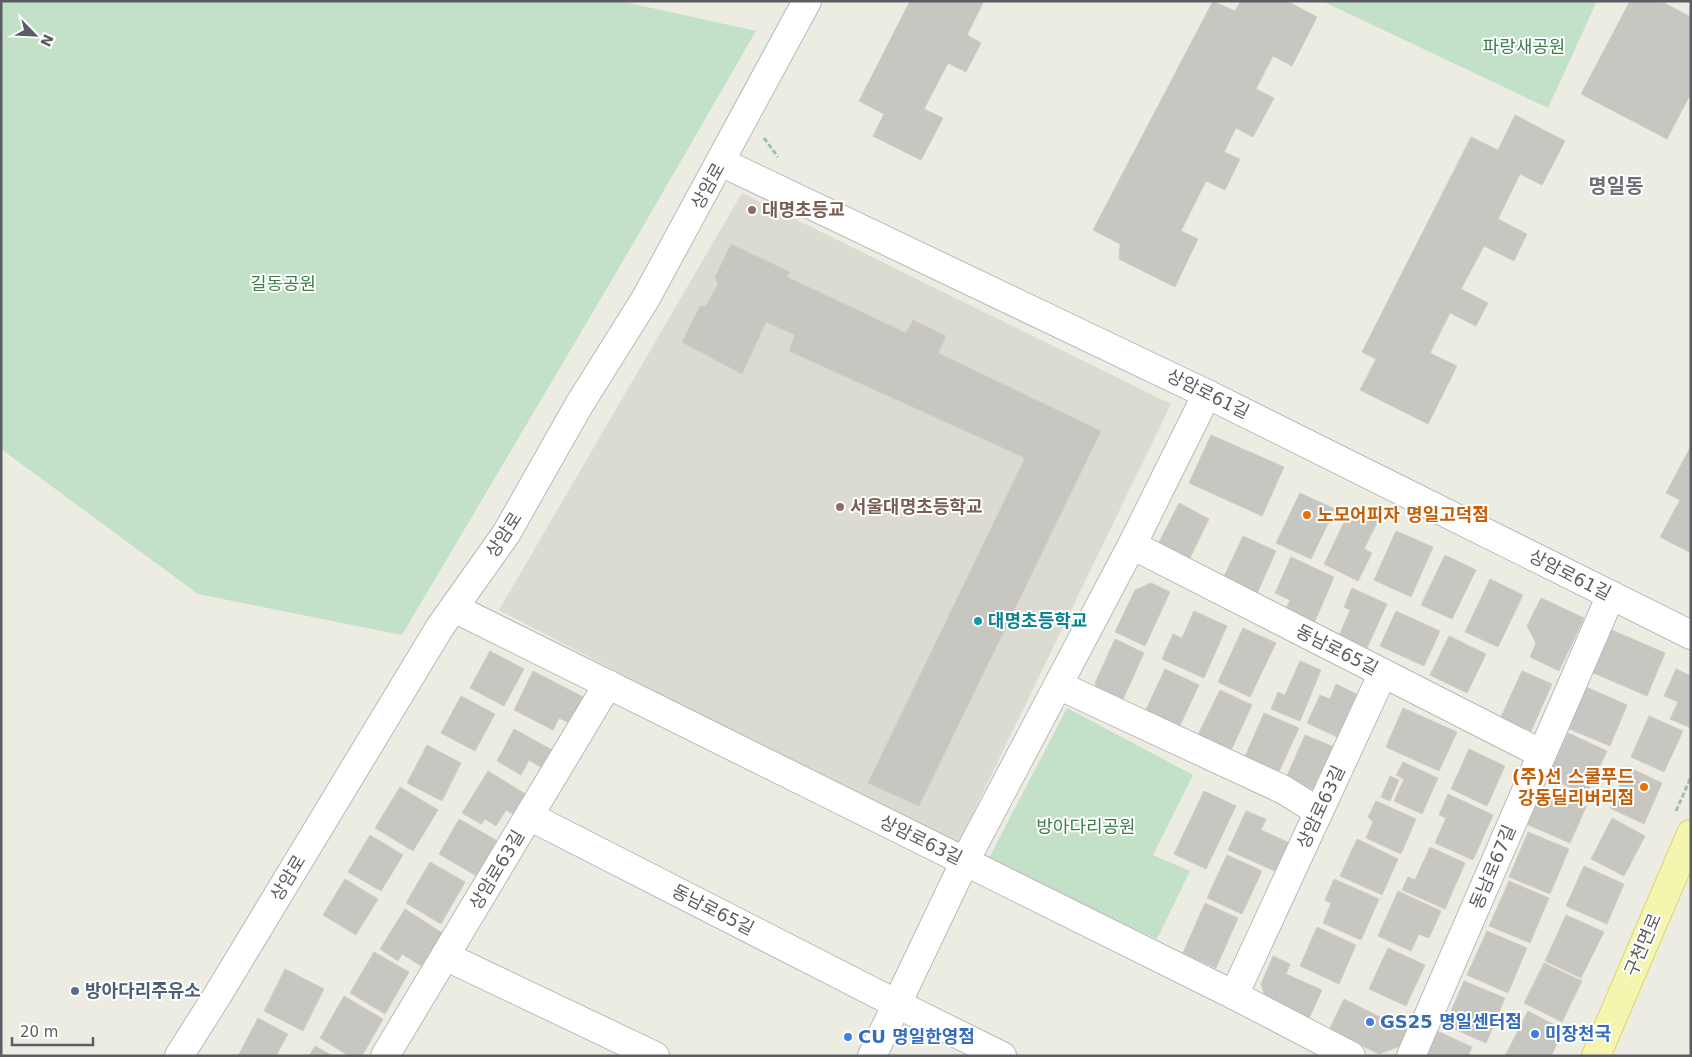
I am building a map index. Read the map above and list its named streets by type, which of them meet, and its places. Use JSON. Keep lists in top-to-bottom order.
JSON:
{
  "streets": {
    "main road": ["구천면로"],
    "street": [
      "상암로",
      "상암로61길",
      "동남로65길",
      "상암로63길",
      "동남로67길"
    ]
  },
  "crossings": [
    ["상암로", "상암로61길"],
    ["상암로", "상암로63길"],
    ["상암로61길", "동남로67길"],
    ["동남로65길", "상암로63길"],
    ["동남로65길", "동남로67길"]
  ],
  "districts": ["명일동"],
  "parks": ["파랑새공원", "길동공원", "방아다리공원"],
  "places": [
    "대명초등교",
    "서울대명초등학교",
    "노모어피자 명일고덕점",
    "대명초등학교",
    "(주)선 스쿨푸드 강동딜리버리점",
    "방아다리주유소",
    "GS25 명일센터점",
    "미장천국",
    "CU 명일한영점"
  ],
  "scale_bar": "20 m",
  "north": "bottom right"
}
